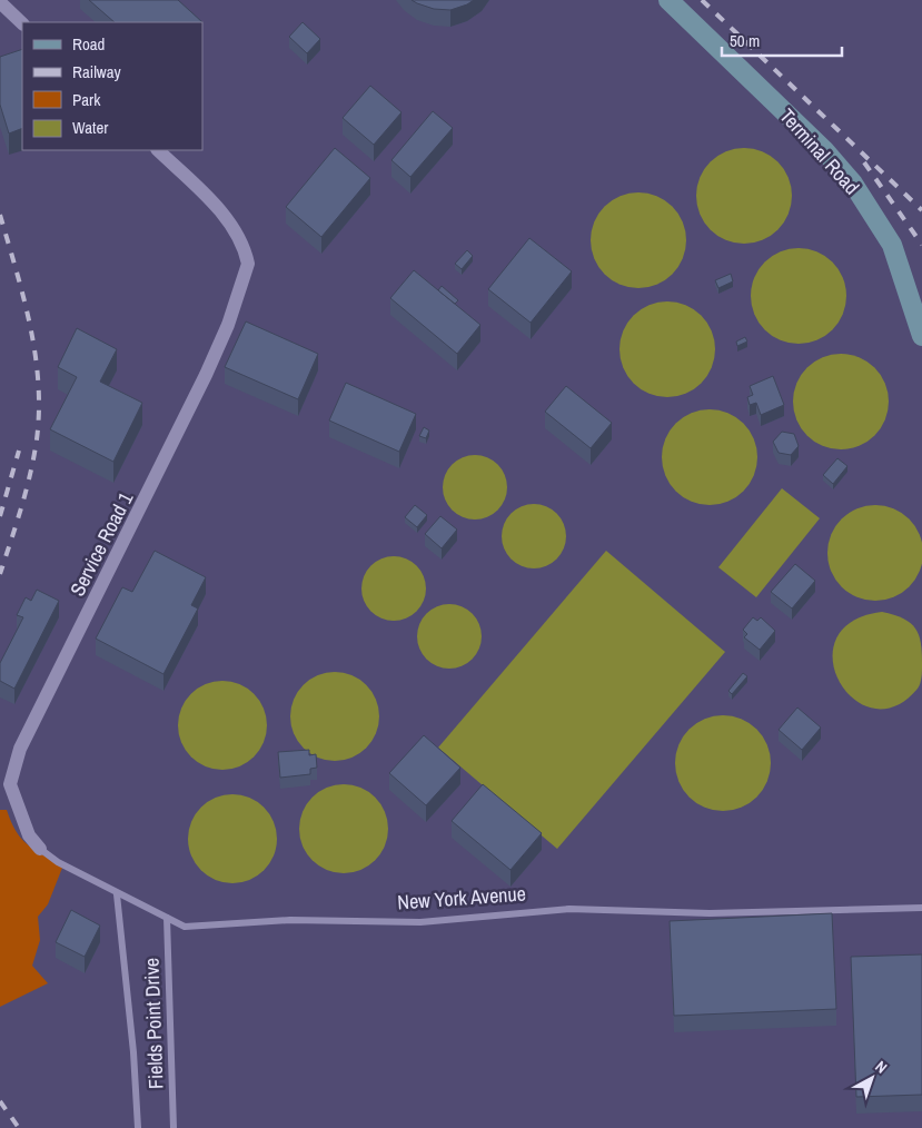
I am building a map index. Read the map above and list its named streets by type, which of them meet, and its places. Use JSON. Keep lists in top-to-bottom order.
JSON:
{
  "streets": {
    "street": ["Terminal Road", "Service Road 1", "New York Avenue"],
    "lane": ["Fields Point Drive"]
  },
  "crossings": [
    ["Service Road 1", "New York Avenue"],
    ["New York Avenue", "Fields Point Drive"]
  ],
  "legend": [
    "Road",
    "Railway",
    "Park",
    "Water"
  ],
  "scale_bar": "50 m",
  "north": "top right"
}
